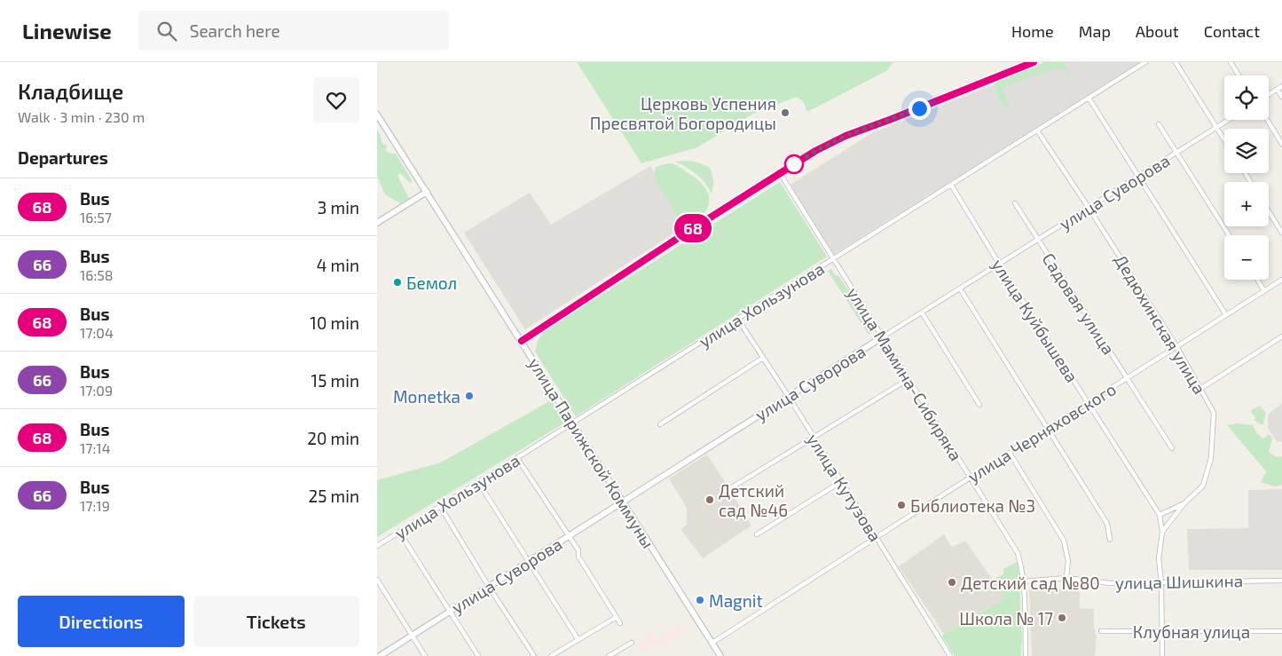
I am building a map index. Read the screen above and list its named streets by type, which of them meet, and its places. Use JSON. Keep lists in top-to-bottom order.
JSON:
{
  "streets": {
    "main road": ["улица Суворова", "улица Парижской Коммуны"],
    "street": [
      "Садовая улица",
      "улица Хользунова",
      "улица Куйбышева",
      "Дедюхинская улица",
      "улица Мамина-Сибиряка",
      "улица Черняховского",
      "улица Кутузова",
      "улица Шишкина",
      "Клубная улица"
    ]
  },
  "crossings": [
    ["улица Суворова", "Садовая улица"],
    ["улица Суворова", "улица Куйбышева"],
    ["улица Суворова", "Дедюхинская улица"],
    ["улица Суворова", "улица Мамина-Сибиряка"],
    ["улица Суворова", "улица Парижской Коммуны"],
    ["улица Суворова", "улица Кутузова"],
    ["Садовая улица", "улица Черняховского"],
    ["улица Хользунова", "улица Куйбышева"],
    ["улица Хользунова", "Дедюхинская улица"],
    ["улица Хользунова", "улица Мамина-Сибиряка"],
    ["улица Хользунова", "улица Парижской Коммуны"],
    ["улица Хользунова", "улица Кутузова"],
    ["улица Куйбышева", "Дедюхинская улица"],
    ["улица Куйбышева", "улица Черняховского"],
    ["улица Куйбышева", "улица Шишкина"],
    ["улица Куйбышева", "Клубная улица"],
    ["Дедюхинская улица", "улица Черняховского"],
    ["улица Мамина-Сибиряка", "улица Черняховского"],
    ["улица Мамина-Сибиряка", "улица Шишкина"],
    ["улица Черняховского", "улица Парижской Коммуны"],
    ["улица Черняховского", "улица Кутузова"]
  ],
  "places": [
    "Церковь Успения Пресвятой Богородицы",
    "Бемол",
    "Monetka",
    "Детский сад №46",
    "Библиотека №3",
    "Детский сад №80",
    "Magnit",
    "Школа № 17"
  ],
  "lines": ["bus line 68"],
  "page": {
    "header": "Linewise",
    "search": "Search here",
    "nav": [
      "Home",
      "Map",
      "About",
      "Contact"
    ],
    "heading": [
      ["Кладбище", "Walk · 3 min · 230 m"],
      "Departures"
    ],
    "on_map": "68",
    "map_buttons": ["+", "−"],
    "list": [
      {
        "mark": "68",
        "name": "Bus",
        "note": "16:57",
        "value": "3 min"
      },
      {
        "mark": "66",
        "name": "Bus",
        "note": "16:58",
        "value": "4 min"
      },
      {
        "mark": "68",
        "name": "Bus",
        "note": "17:04",
        "value": "10 min"
      },
      {
        "mark": "66",
        "name": "Bus",
        "note": "17:09",
        "value": "15 min"
      },
      {
        "mark": "68",
        "name": "Bus",
        "note": "17:14",
        "value": "20 min"
      },
      {
        "mark": "66",
        "name": "Bus",
        "note": "17:19",
        "value": "25 min"
      }
    ],
    "buttons": ["Directions", "Tickets"]
  }
}
